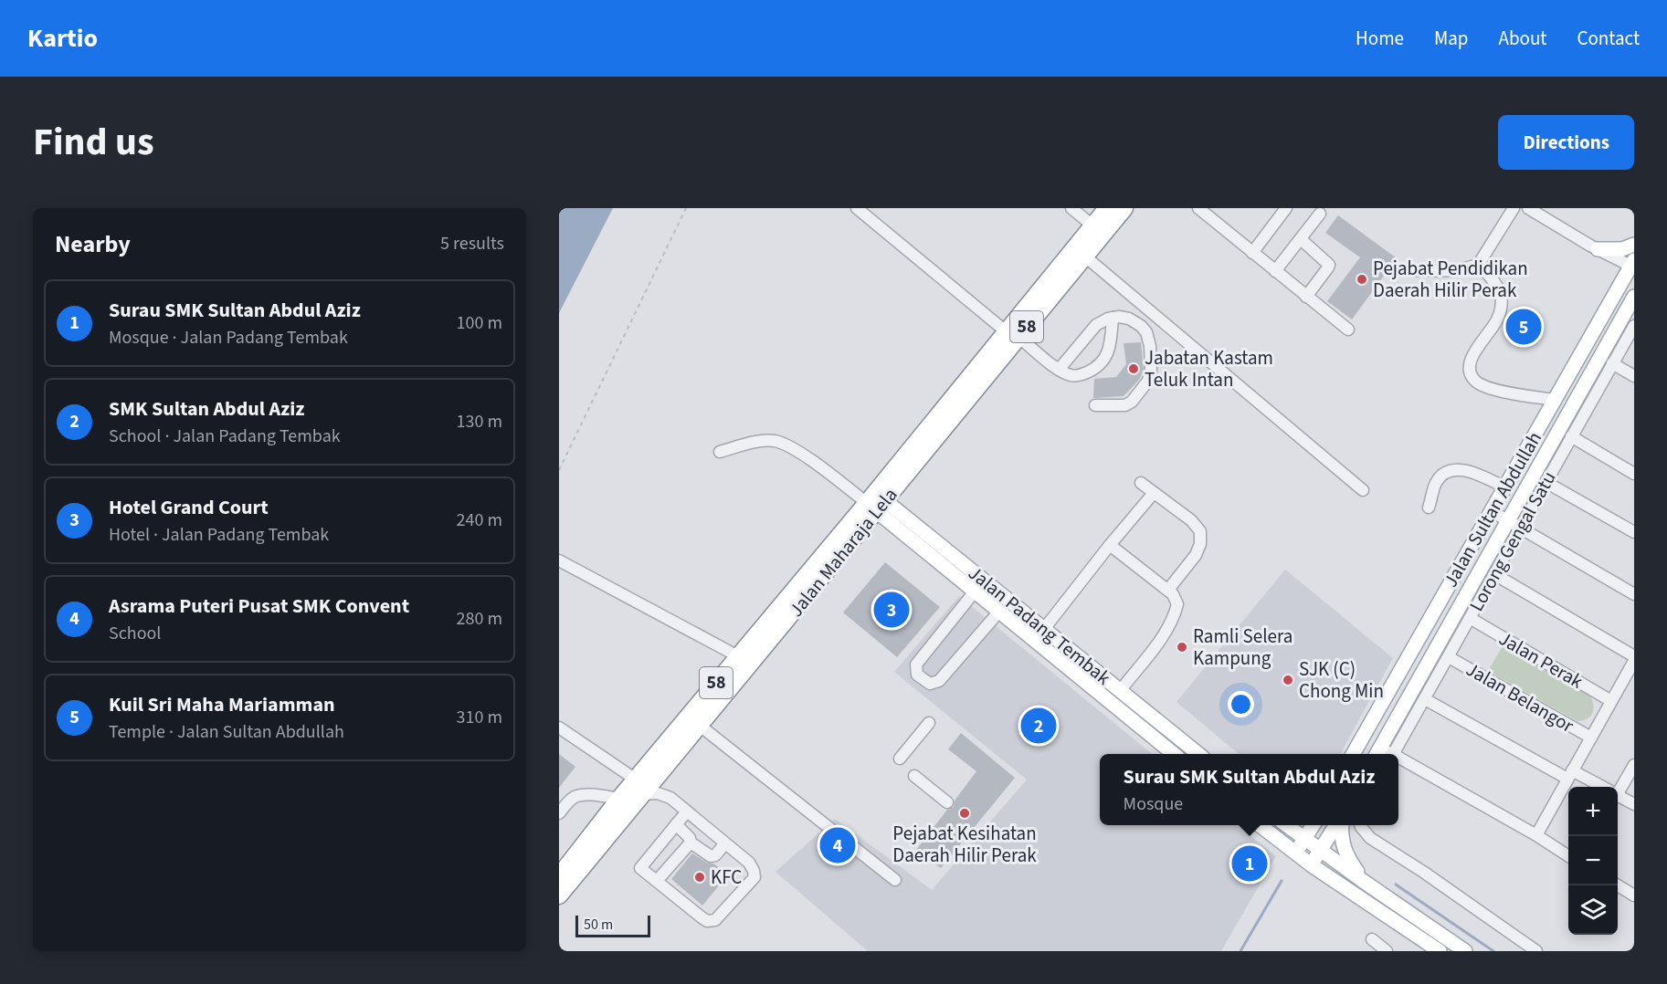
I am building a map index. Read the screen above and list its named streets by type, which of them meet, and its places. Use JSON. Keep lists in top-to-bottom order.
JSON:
{
  "streets": {
    "highway": ["58", "Jalan Maharaja Lela"],
    "main road": ["Jalan Sultan Abdullah", "Jalan Padang Tembak"],
    "street": ["Lorong Gengal Satu", "Jalan Perak", "Jalan Belangor"]
  },
  "crossings": [
    ["Jalan Sultan Abdullah", "Lorong Gengal Satu"],
    ["Lorong Gengal Satu", "Jalan Perak"],
    ["Lorong Gengal Satu", "Jalan Belangor"],
    ["Jalan Maharaja Lela", "Jalan Padang Tembak"]
  ],
  "places": [
    "Pejabat Pendidikan Daerah Hilir Perak",
    "Jabatan Kastam Teluk Intan",
    "Ramli Selera Kampung",
    "SJK (C) Chong Min",
    "Pejabat Kesihatan Daerah Hilir Perak",
    "KFC"
  ],
  "scale_bar": "50 m",
  "page": {
    "header": "Kartio",
    "nav": [
      "Home",
      "Map",
      "About",
      "Contact"
    ],
    "title": "Find us",
    "buttons": "Directions",
    "heading": ["Nearby", "5 results"],
    "list": [
      {
        "mark": "1",
        "name": "Surau SMK Sultan Abdul Aziz",
        "note": "Mosque · Jalan Padang Tembak",
        "value": "100 m"
      },
      {
        "mark": "2",
        "name": "SMK Sultan Abdul Aziz",
        "note": "School · Jalan Padang Tembak",
        "value": "130 m"
      },
      {
        "mark": "3",
        "name": "Hotel Grand Court",
        "note": "Hotel · Jalan Padang Tembak",
        "value": "240 m"
      },
      {
        "mark": "4",
        "name": "Asrama Puteri Pusat SMK Convent",
        "note": "School",
        "value": "280 m"
      },
      {
        "mark": "5",
        "name": "Kuil Sri Maha Mariamman",
        "note": "Temple · Jalan Sultan Abdullah",
        "value": "310 m"
      }
    ],
    "pins": [
      "5",
      "3",
      "2",
      "4",
      "1"
    ],
    "popup": ["Surau SMK Sultan Abdul Aziz", "Mosque"],
    "map_buttons": ["+", "−"],
    "scale": "50 m"
  }
}
